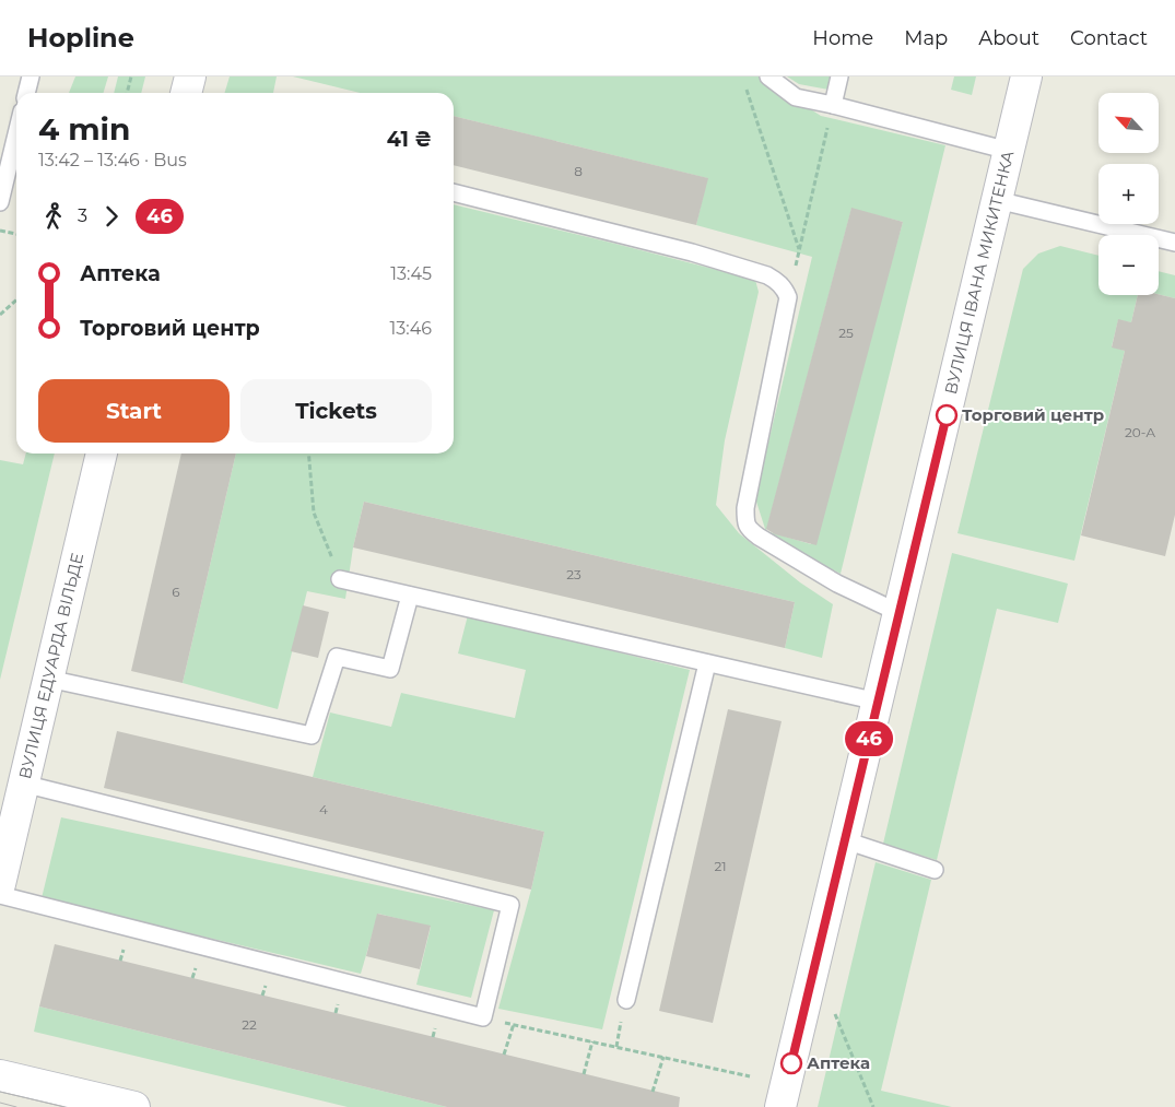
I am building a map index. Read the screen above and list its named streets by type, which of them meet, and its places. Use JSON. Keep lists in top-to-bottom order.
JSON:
{
  "streets": {
    "street": ["ВУЛИЦЯ ІВАНА МИКИТЕНКА", "ВУЛИЦЯ ЕДУАРДА ВІЛЬДЕ"]
  },
  "places": ["Торговий центр", "Аптека"],
  "lines": ["bus line 46"],
  "house_numbers": [
    "8",
    "25",
    "20-А",
    "23",
    "6",
    "4",
    "21",
    "22"
  ],
  "north": "top left",
  "page": {
    "header": "Hopline",
    "nav": [
      "Home",
      "Map",
      "About",
      "Contact"
    ],
    "on_map": "46",
    "map_buttons": ["+", "−"],
    "heading": ["4 min", "13:42 – 13:46 · Bus", "41 ₴"],
    "legs": ["3", "46"],
    "list": [
      {
        "name": "Аптека",
        "value": "13:45"
      },
      {
        "name": "Торговий центр",
        "value": "13:46"
      }
    ],
    "buttons": ["Start", "Tickets"]
  }
}
